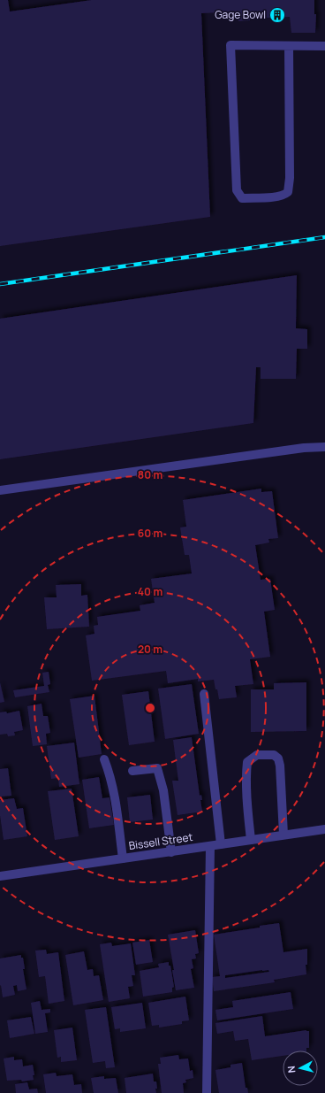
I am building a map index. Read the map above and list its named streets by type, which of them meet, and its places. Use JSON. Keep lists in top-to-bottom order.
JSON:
{
  "streets": {
    "street": ["Bissell Street"]
  },
  "places": {
    "building": ["Gage Bowl"]
  },
  "north": "left",
  "rings": [
    "80 m",
    "60 m",
    "40 m",
    "20 m"
  ]
}
